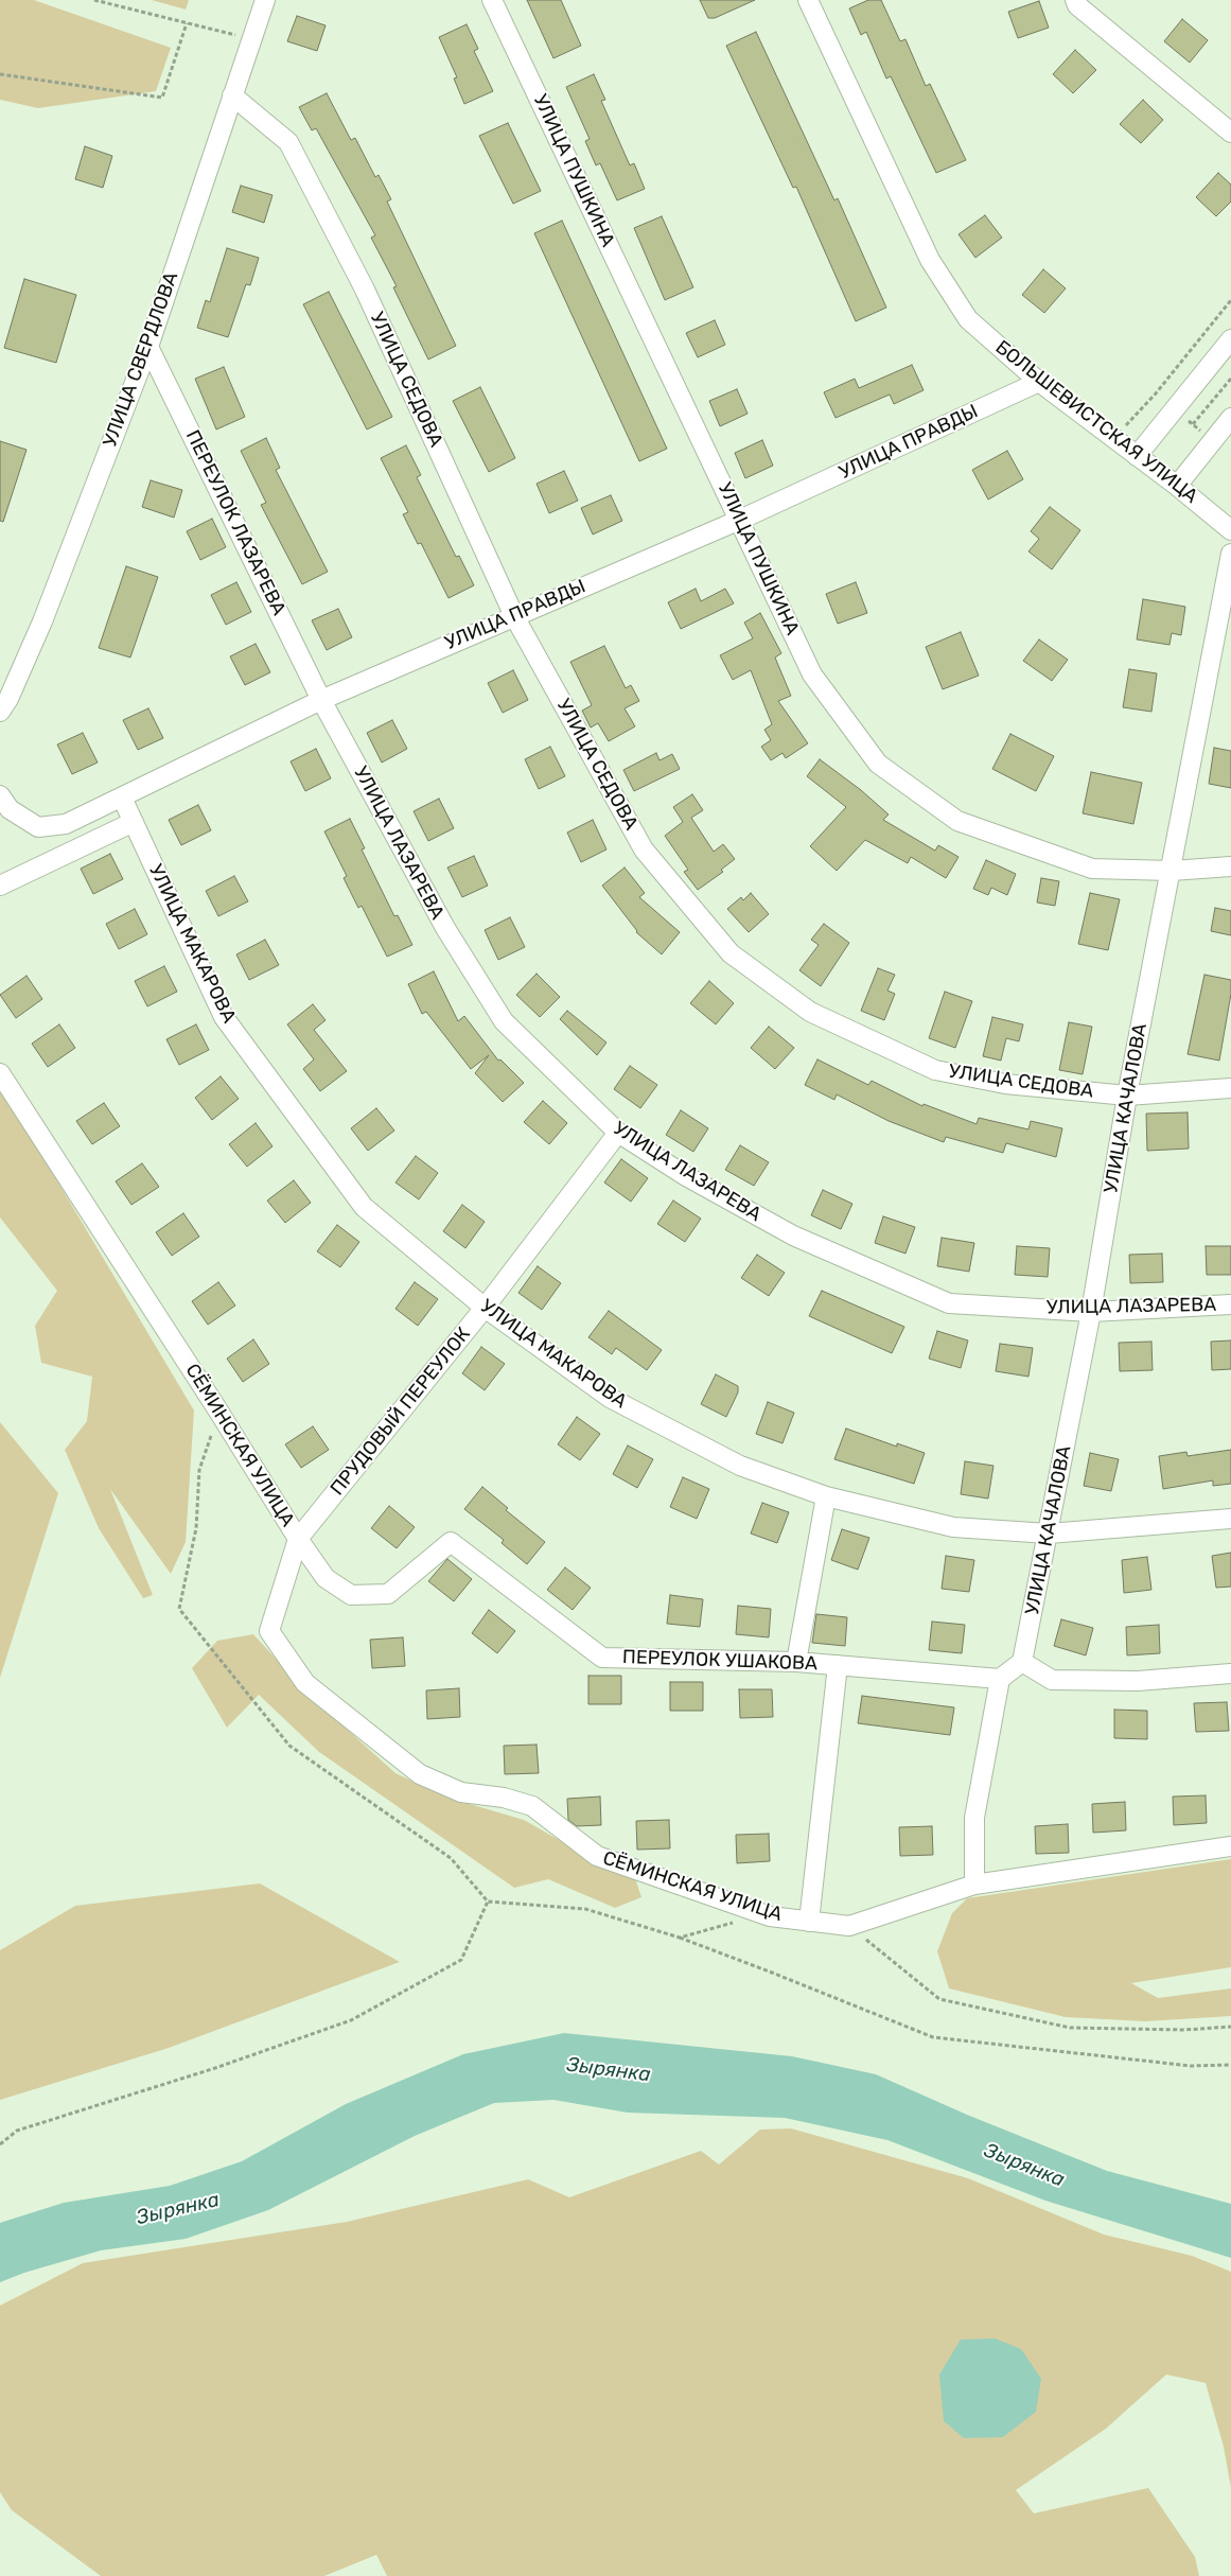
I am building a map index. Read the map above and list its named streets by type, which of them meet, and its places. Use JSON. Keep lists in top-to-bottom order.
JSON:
{
  "streets": {
    "street": [
      "УЛИЦА ПУШКИНА",
      "УЛИЦА СВЕРДЛОВА",
      "УЛИЦА СЕДОВА",
      "БОЛЬШЕВИСТСКАЯ УЛИЦА",
      "УЛИЦА ПРАВДЫ",
      "ПЕРЕУЛОК ЛАЗАРЕВА",
      "УЛИЦА ЛАЗАРЕВА",
      "УЛИЦА МАКАРОВА",
      "УЛИЦА КАЧАЛОВА",
      "ПРУДОВЫЙ ПЕРЕУЛОК",
      "СЁМИНСКАЯ УЛИЦА",
      "ПЕРЕУЛОК УШАКОВА"
    ]
  },
  "crossings": [
    ["УЛИЦА ПУШКИНА", "УЛИЦА ПРАВДЫ"],
    ["УЛИЦА ПУШКИНА", "УЛИЦА КАЧАЛОВА"],
    ["УЛИЦА СВЕРДЛОВА", "УЛИЦА СЕДОВА"],
    ["УЛИЦА СВЕРДЛОВА", "ПЕРЕУЛОК ЛАЗАРЕВА"],
    ["УЛИЦА СЕДОВА", "УЛИЦА ПРАВДЫ"],
    ["УЛИЦА СЕДОВА", "УЛИЦА КАЧАЛОВА"],
    ["БОЛЬШЕВИСТСКАЯ УЛИЦА", "УЛИЦА ПРАВДЫ"],
    ["УЛИЦА ПРАВДЫ", "ПЕРЕУЛОК ЛАЗАРЕВА"],
    ["УЛИЦА ПРАВДЫ", "УЛИЦА ЛАЗАРЕВА"],
    ["УЛИЦА ПРАВДЫ", "УЛИЦА МАКАРОВА"],
    ["ПЕРЕУЛОК ЛАЗАРЕВА", "УЛИЦА ЛАЗАРЕВА"],
    ["УЛИЦА ЛАЗАРЕВА", "УЛИЦА КАЧАЛОВА"],
    ["УЛИЦА ЛАЗАРЕВА", "ПРУДОВЫЙ ПЕРЕУЛОК"],
    ["УЛИЦА МАКАРОВА", "УЛИЦА КАЧАЛОВА"],
    ["УЛИЦА МАКАРОВА", "ПРУДОВЫЙ ПЕРЕУЛОК"],
    ["ПРУДОВЫЙ ПЕРЕУЛОК", "СЁМИНСКАЯ УЛИЦА"],
    ["ПРУДОВЫЙ ПЕРЕУЛОК", "ПЕРЕУЛОК УШАКОВА"],
    ["СЁМИНСКАЯ УЛИЦА", "ПЕРЕУЛОК УШАКОВА"]
  ],
  "water": ["Зырянка"]
}
